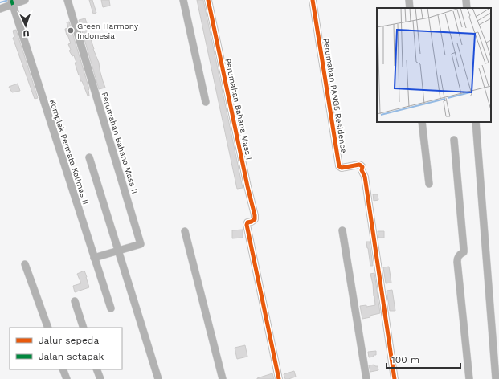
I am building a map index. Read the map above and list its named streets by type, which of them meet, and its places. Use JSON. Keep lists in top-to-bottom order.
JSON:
{
  "streets": {
    "street": [
      "Perumahan PANG5 Residence",
      "Perumahan Bahana Mass I",
      "Perumahan Bahana Mass II",
      "Komplek Permata Kalimas II"
    ]
  },
  "crossings": [
    ["Perumahan Bahana Mass II", "Komplek Permata Kalimas II"]
  ],
  "places": ["Green Harmony Indonesia"],
  "legend": ["Jalur sepeda", "Jalan setapak"],
  "scale_bar": "100 m",
  "north": "bottom"
}
